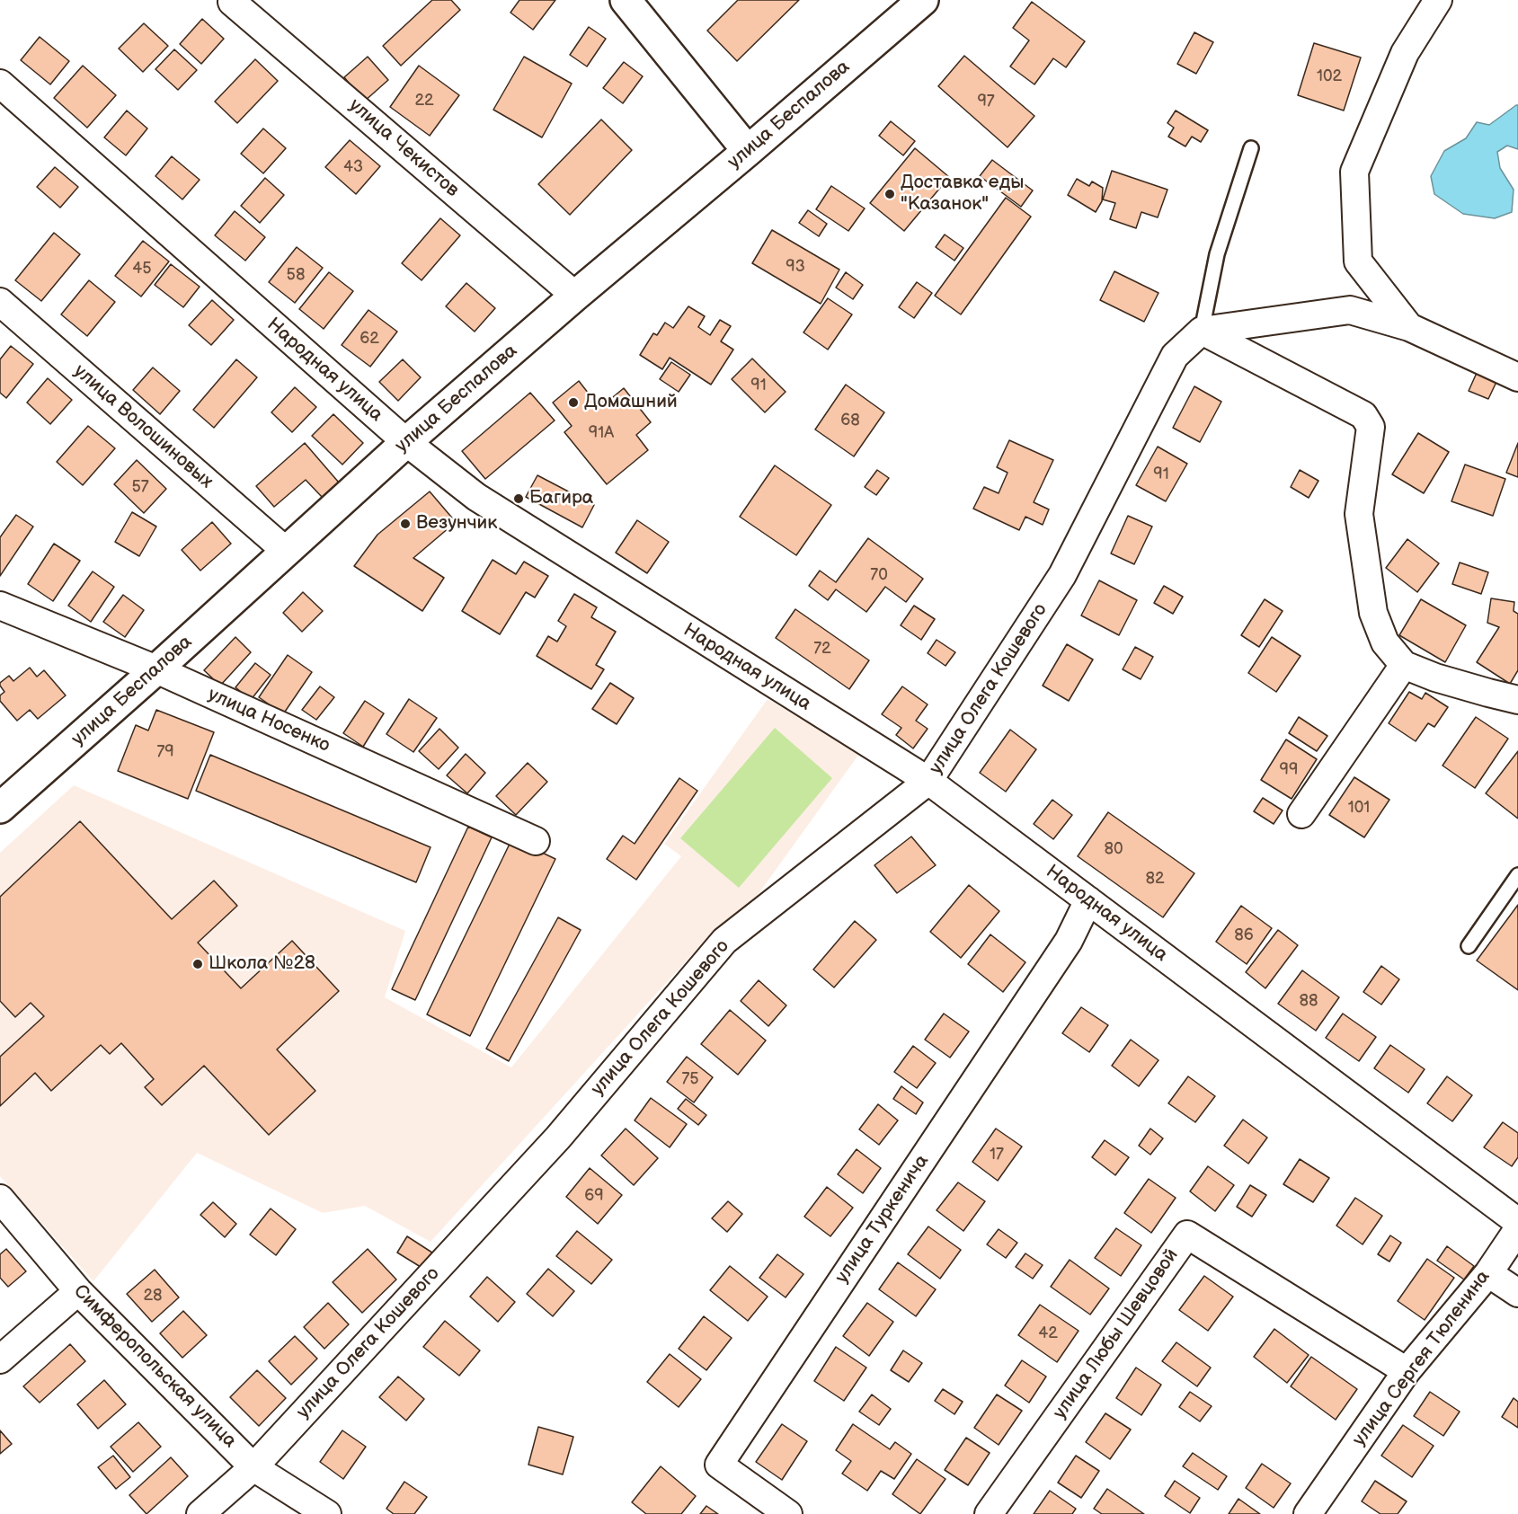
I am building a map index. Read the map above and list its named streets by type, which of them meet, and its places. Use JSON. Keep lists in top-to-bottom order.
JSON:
{
  "streets": {
    "main road": ["улица Беспалова"],
    "street": [
      "улица Чекистов",
      "Народная улица",
      "улица Волошиновых",
      "улица Олега Кошевого",
      "улица Носенко",
      "улица Туркенича",
      "улица Любы Шевцовой",
      "улица Сергея Тюленина",
      "Симферопольская улица"
    ]
  },
  "crossings": [
    ["улица Беспалова", "улица Чекистов"],
    ["улица Беспалова", "Народная улица"],
    ["улица Беспалова", "улица Волошиновых"],
    ["улица Беспалова", "улица Носенко"],
    ["Народная улица", "улица Олега Кошевого"],
    ["Народная улица", "улица Туркенича"],
    ["улица Олега Кошевого", "Симферопольская улица"],
    ["улица Любы Шевцовой", "улица Сергея Тюленина"]
  ],
  "places": [
    "Доставка еды \"Казанок\"",
    "Домашний",
    "Багира",
    "Везунчик",
    "Школа №28"
  ],
  "house_numbers": [
    "102",
    "22",
    "97",
    "43",
    "93",
    "45",
    "58",
    "62",
    "91",
    "68",
    "91А",
    "91",
    "57",
    "70",
    "72",
    "79",
    "99",
    "101",
    "80",
    "82",
    "86",
    "88",
    "75",
    "17",
    "69",
    "28",
    "42"
  ]
}
